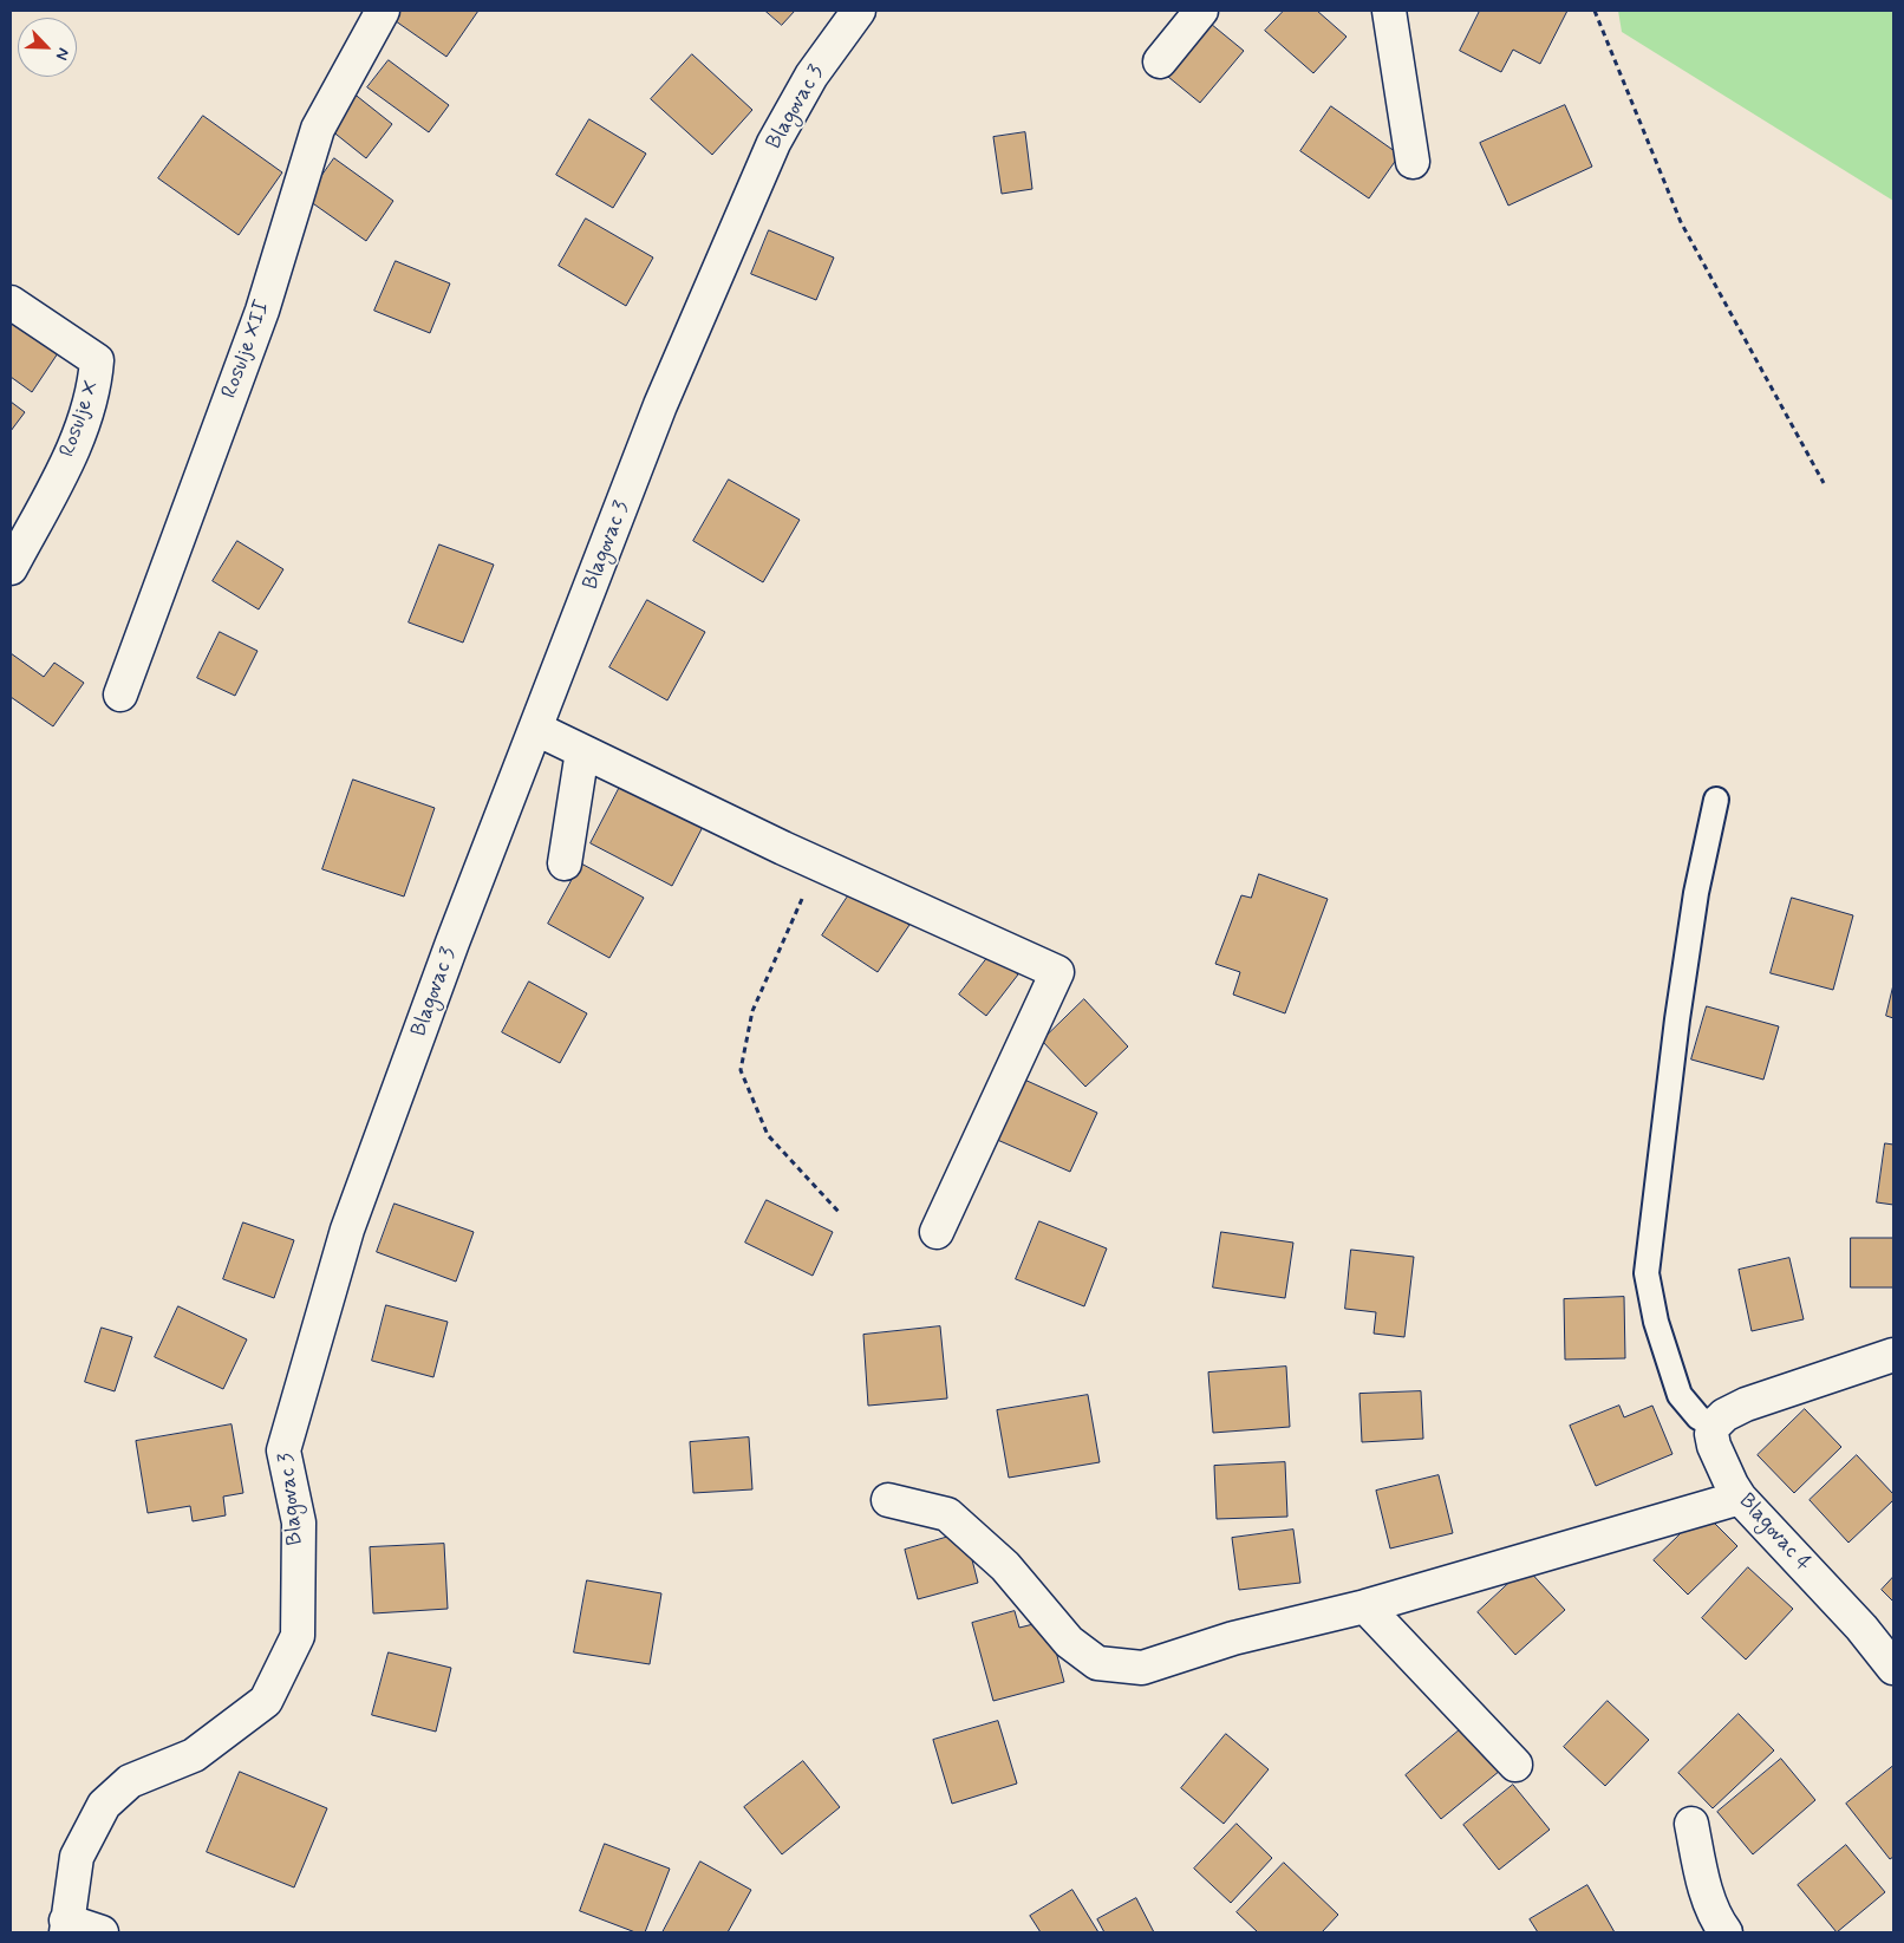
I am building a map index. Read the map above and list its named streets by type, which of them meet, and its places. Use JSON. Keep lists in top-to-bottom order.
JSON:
{
  "streets": {
    "street": [
      "Blagovac 3",
      "Rosulje XII",
      "Rosulje X",
      "Blagovac 4"
    ]
  },
  "north": "bottom right"
}
